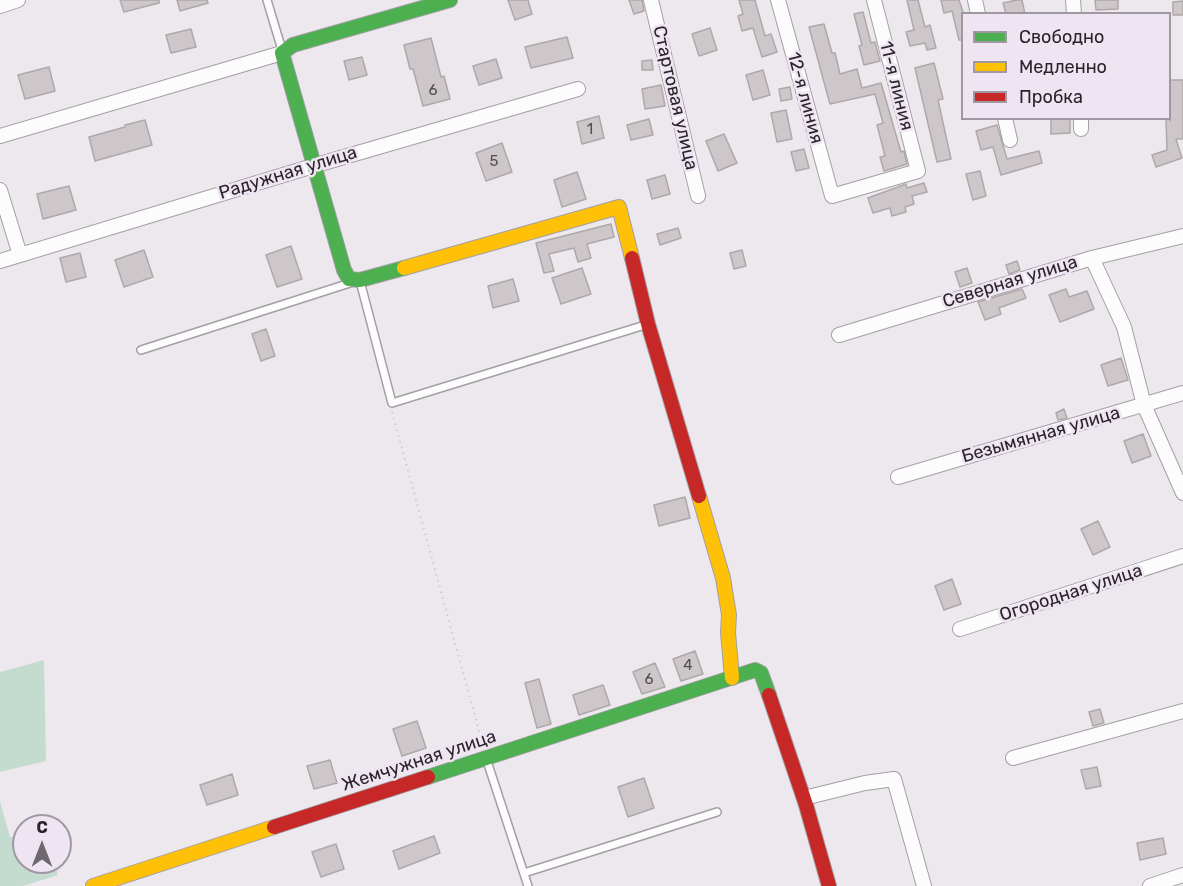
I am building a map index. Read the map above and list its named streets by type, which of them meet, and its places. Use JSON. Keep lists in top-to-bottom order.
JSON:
{
  "streets": {
    "street": [
      "11-я линия",
      "Стартовая улица",
      "12-я линия",
      "Радужная улица",
      "Северная улица",
      "Безымянная улица",
      "Огородная улица",
      "Жемчужная улица"
    ]
  },
  "crossings": [
    ["11-я линия", "12-я линия"]
  ],
  "house_numbers": [
    "6",
    "1",
    "5",
    "4",
    "6"
  ],
  "legend": ["Свободно", "Медленно", "Пробка"],
  "north": "top"
}
